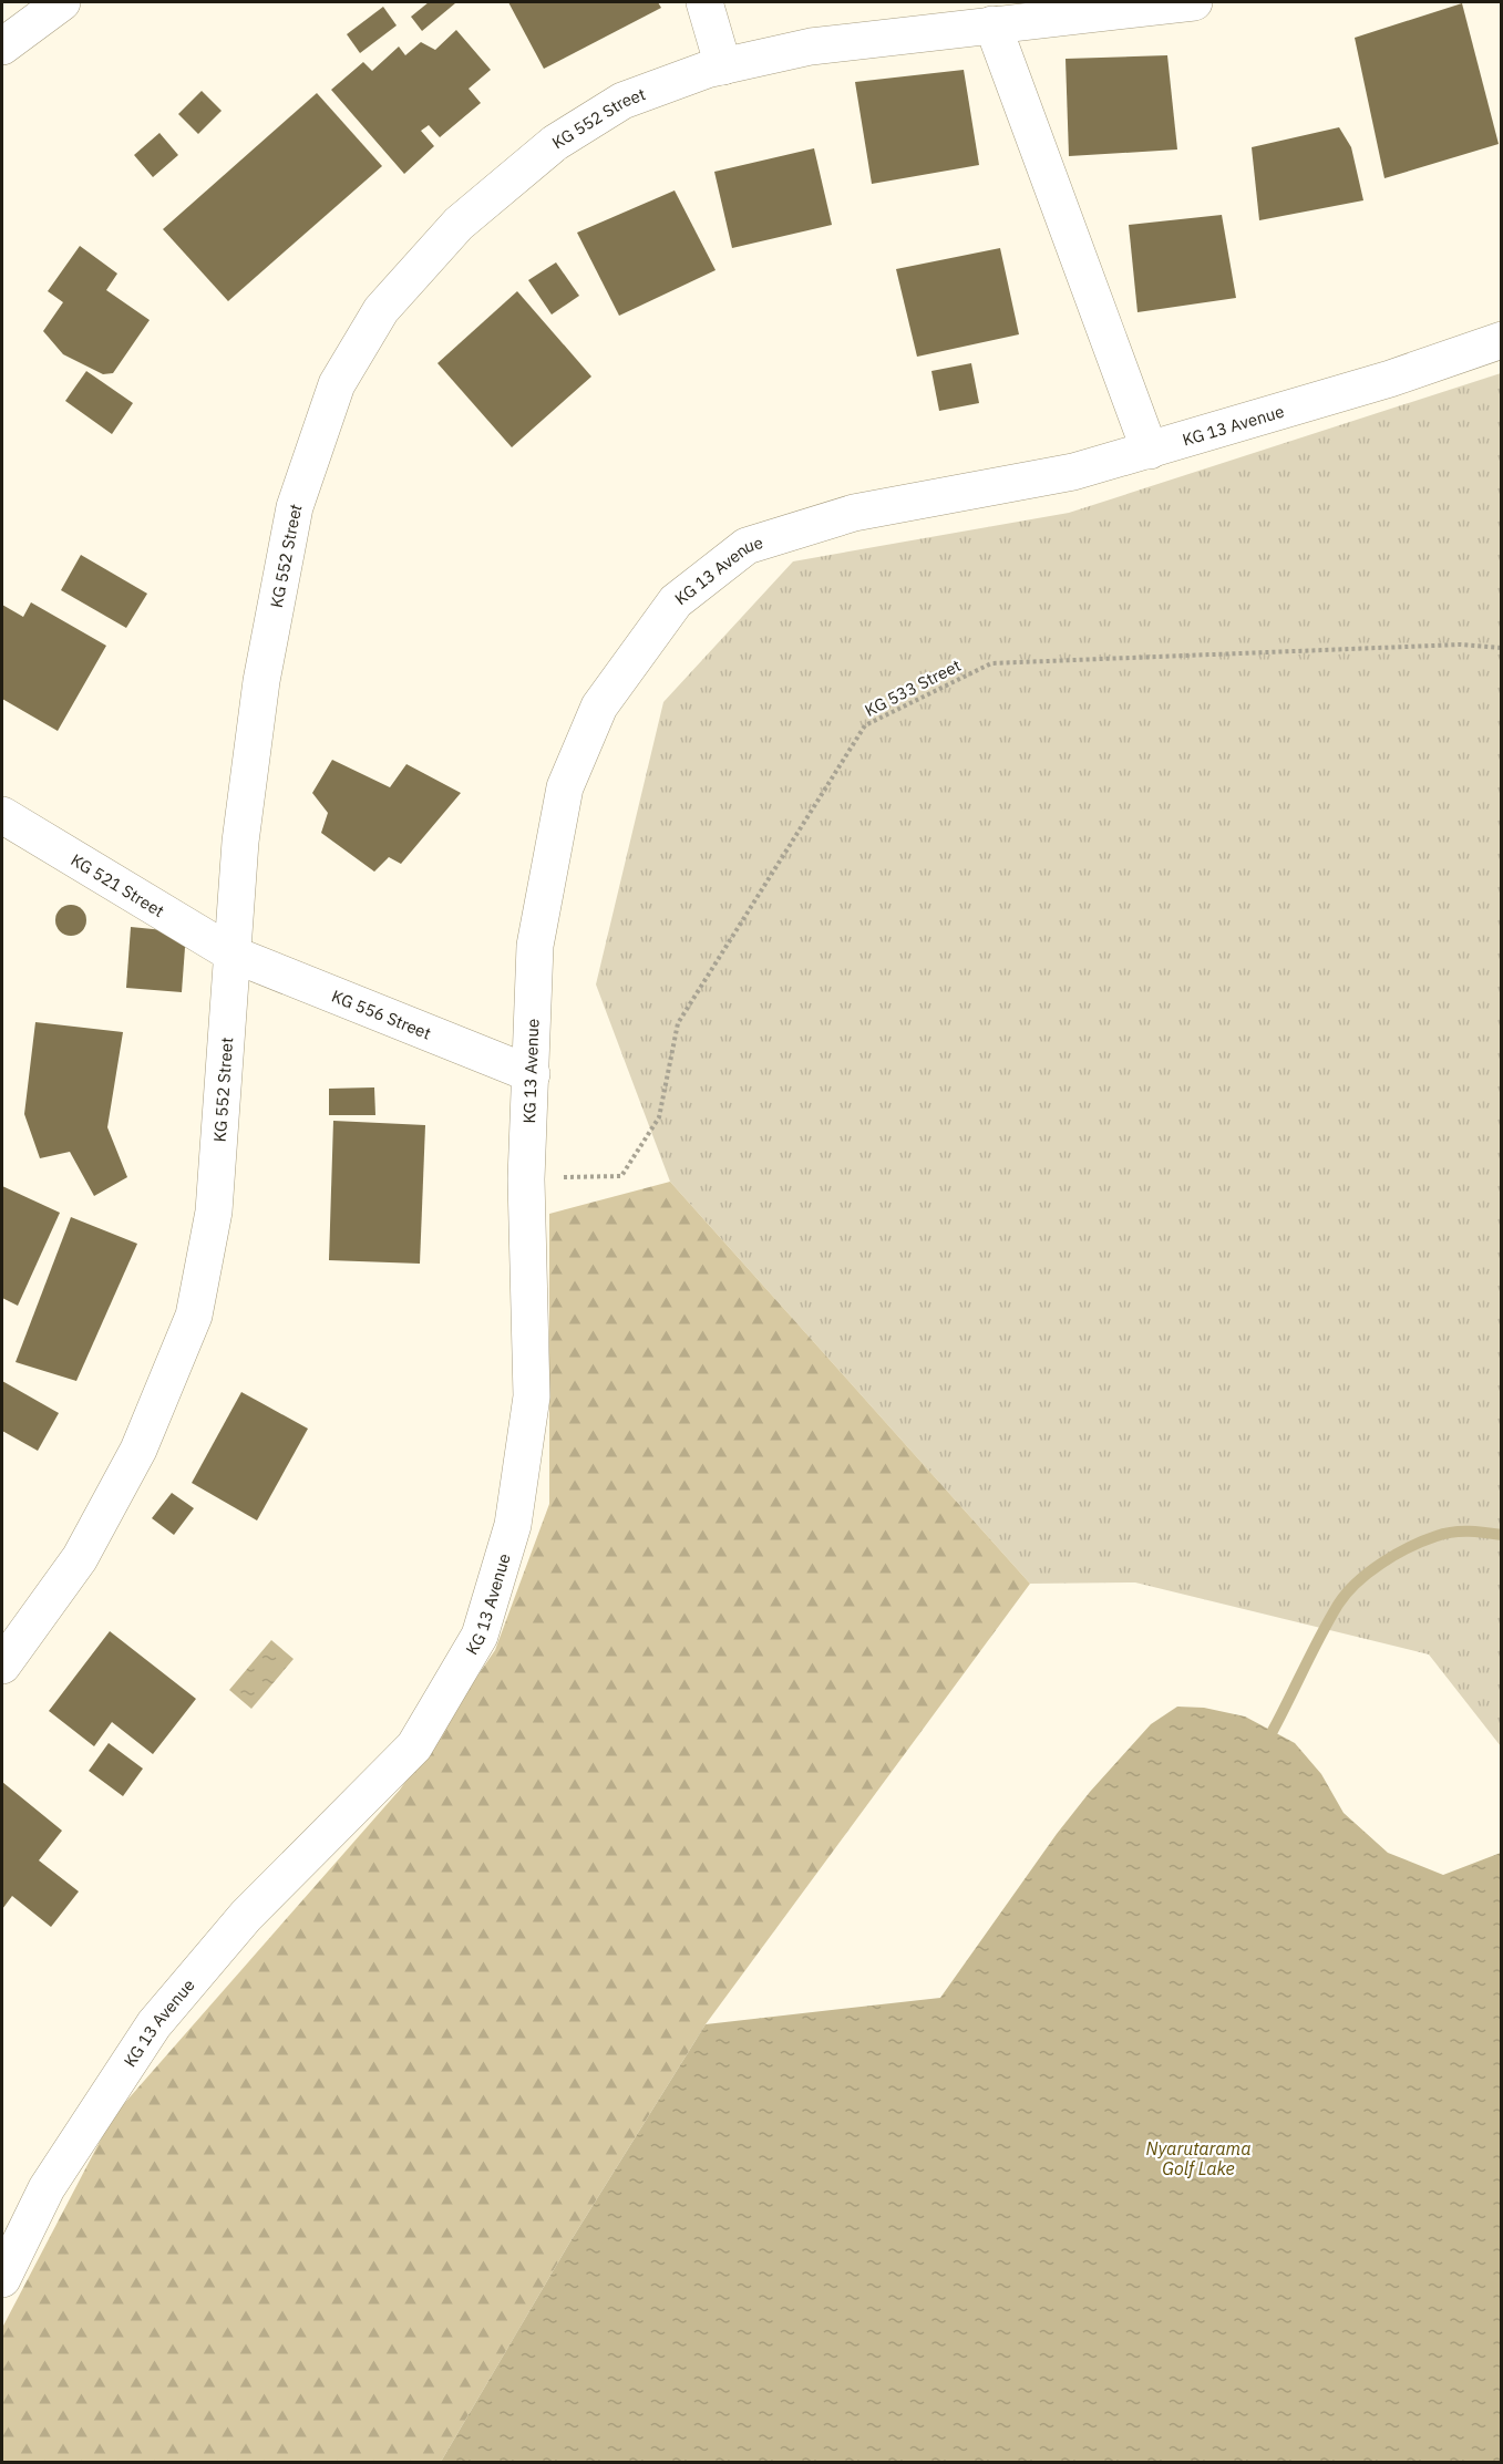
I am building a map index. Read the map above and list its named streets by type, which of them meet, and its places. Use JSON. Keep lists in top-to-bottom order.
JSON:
{
  "streets": {
    "street": [
      "KG 552 Street",
      "KG 13 Avenue",
      "KG 521 Street",
      "KG 556 Street"
    ],
    "path": ["KG 533 Street"]
  },
  "crossings": [
    ["KG 552 Street", "KG 521 Street"],
    ["KG 552 Street", "KG 556 Street"],
    ["KG 13 Avenue", "KG 533 Street"],
    ["KG 13 Avenue", "KG 556 Street"],
    ["KG 521 Street", "KG 556 Street"]
  ],
  "water": ["Nyarutarama Golf Lake"]
}
